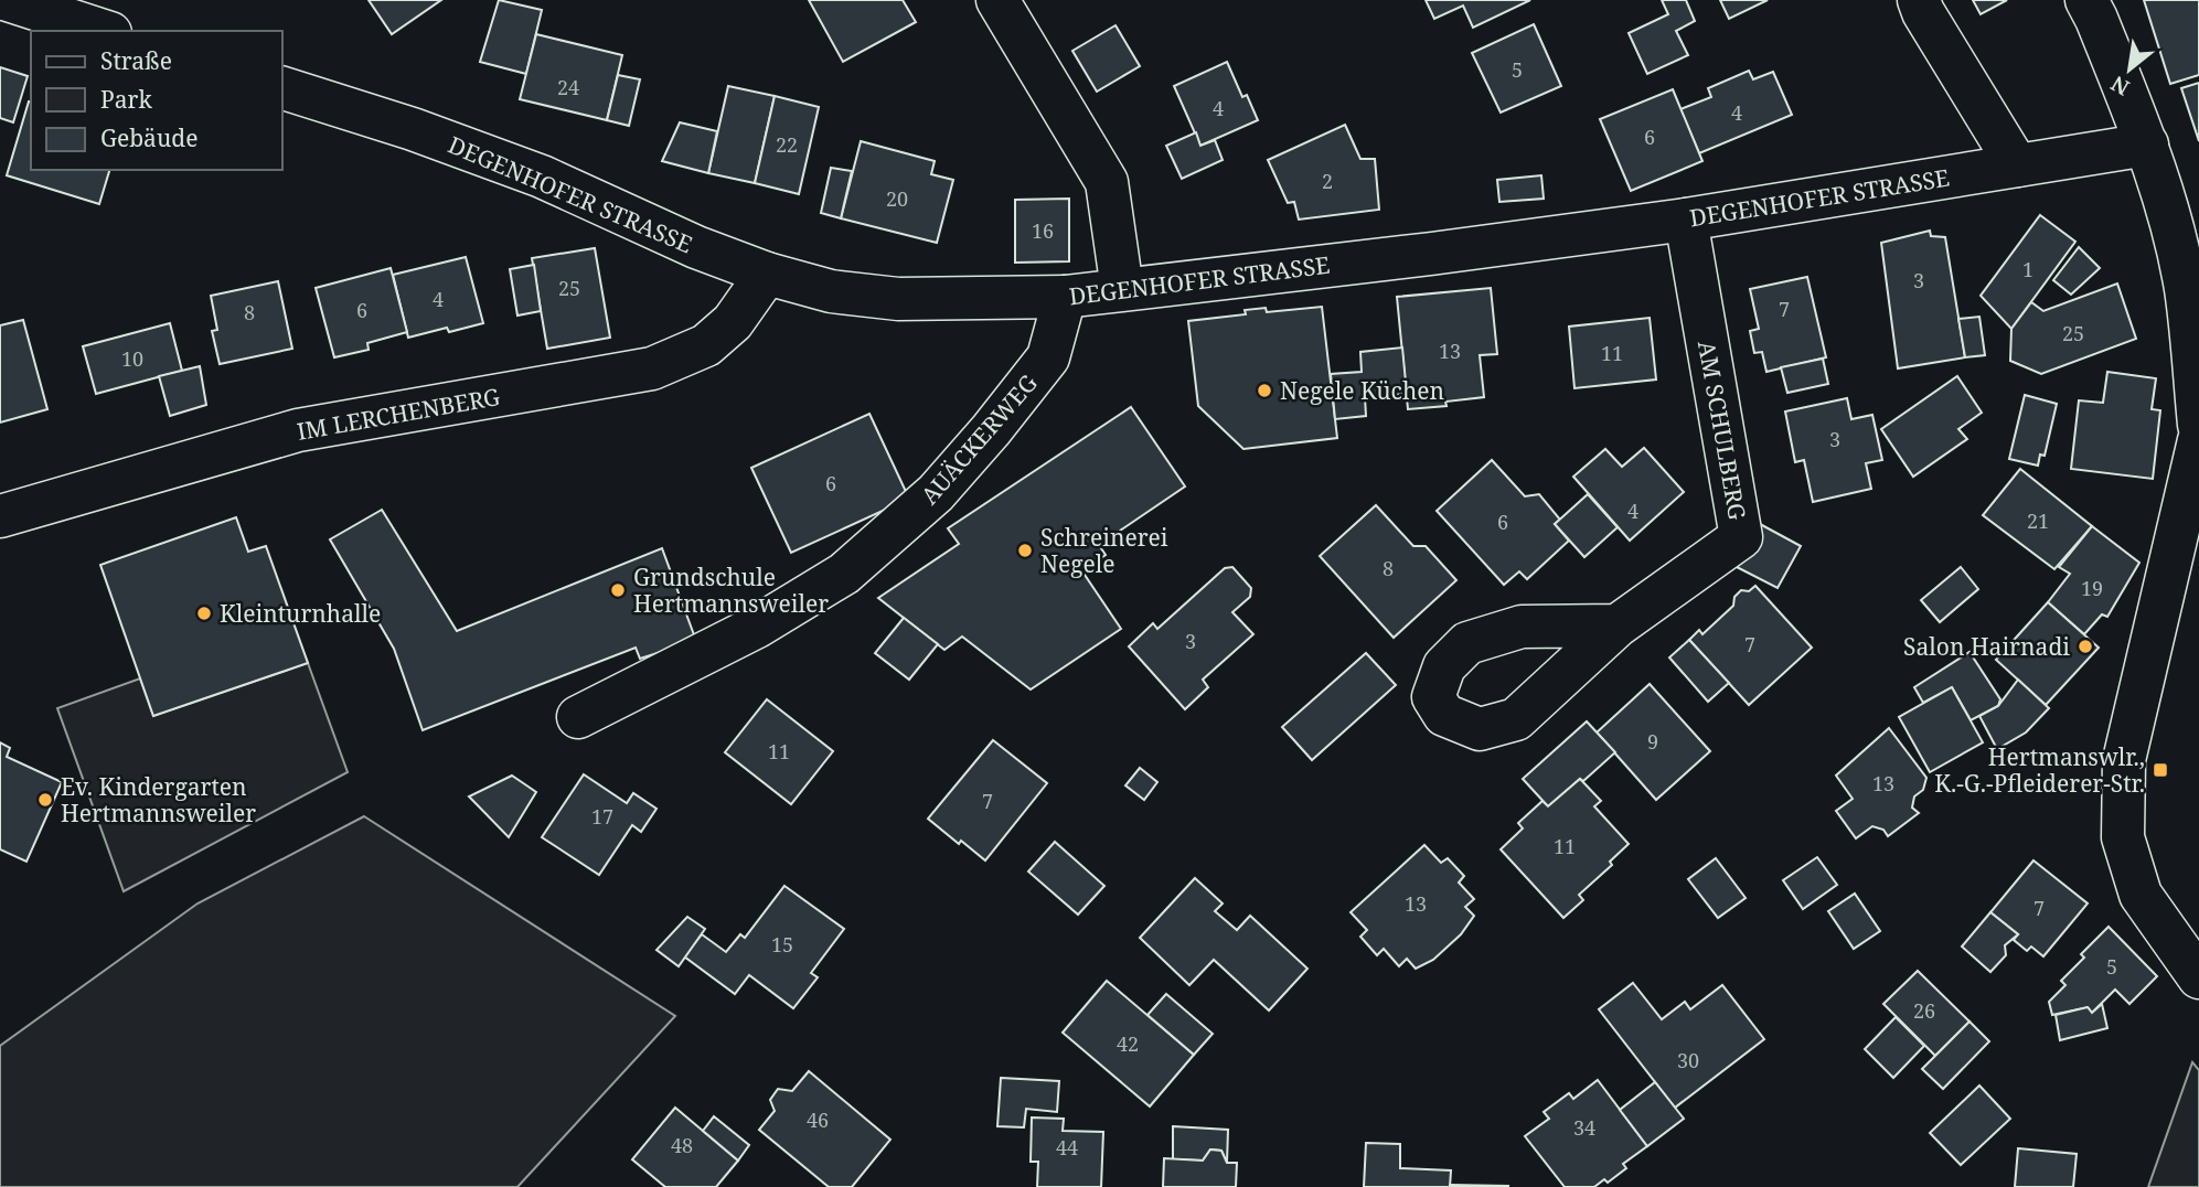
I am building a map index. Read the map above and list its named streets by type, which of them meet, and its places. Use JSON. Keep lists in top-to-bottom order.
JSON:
{
  "streets": {
    "street": [
      "DEGENHOFER STRASSE",
      "IM LERCHENBERG",
      "AM SCHULBERG",
      "AUÄCKERWEG"
    ]
  },
  "crossings": [
    ["DEGENHOFER STRASSE", "IM LERCHENBERG"],
    ["DEGENHOFER STRASSE", "AM SCHULBERG"],
    ["DEGENHOFER STRASSE", "AUÄCKERWEG"]
  ],
  "places": {
    "other": [
      "Negele Küchen",
      "Schreinerei Negele",
      "Grundschule Hertmannsweiler",
      "Kleinturnhalle",
      "Salon Hairnadi",
      "Ev. Kindergarten Hertmannsweiler"
    ],
    "transit": ["Hertmanswlr., K.-G.-Pfleiderer-Str."]
  },
  "house_numbers": [
    "5",
    "24",
    "4",
    "4",
    "6",
    "22",
    "2",
    "20",
    "16",
    "1",
    "3",
    "25",
    "4",
    "7",
    "6",
    "8",
    "25",
    "13",
    "11",
    "10",
    "3",
    "6",
    "4",
    "21",
    "6",
    "8",
    "19",
    "3",
    "7",
    "9",
    "11",
    "13",
    "7",
    "17",
    "11",
    "13",
    "7",
    "15",
    "5",
    "26",
    "42",
    "30",
    "46",
    "34",
    "48",
    "44"
  ],
  "legend": ["Straße", "Park", "Gebäude"],
  "north": "bottom left"
}
